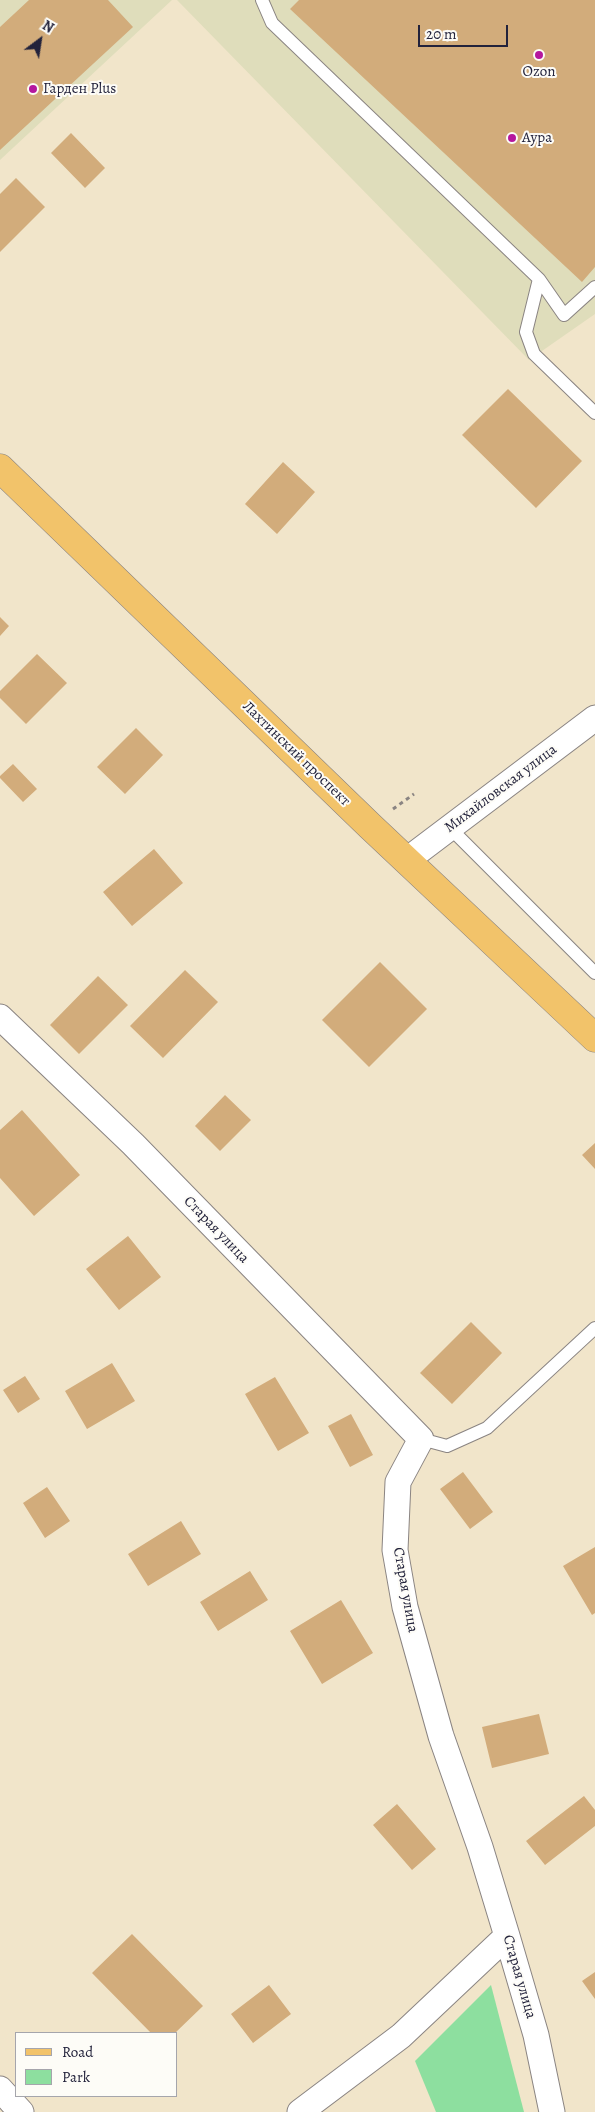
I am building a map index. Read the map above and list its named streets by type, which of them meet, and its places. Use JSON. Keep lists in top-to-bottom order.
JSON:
{
  "streets": {
    "main road": ["Лахтинский проспект"],
    "street": ["Михайловская улица", "Старая улица"]
  },
  "crossings": [
    ["Лахтинский проспект", "Михайловская улица"]
  ],
  "places": ["Ozon", "Гарден Plus", "Аура"],
  "legend": ["Road", "Park"],
  "scale_bar": "20 m",
  "north": "top right"
}
